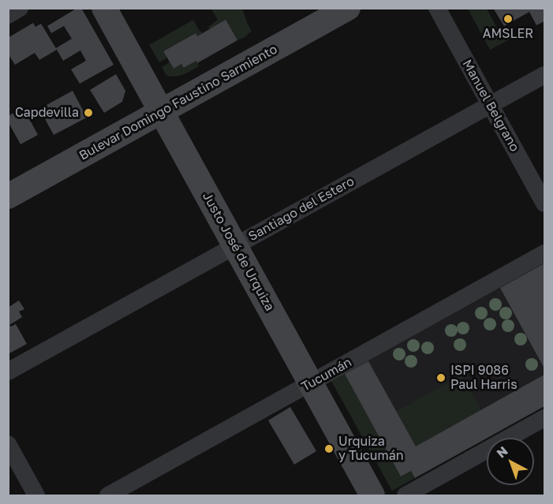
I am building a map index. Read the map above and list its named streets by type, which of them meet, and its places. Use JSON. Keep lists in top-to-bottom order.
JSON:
{
  "streets": {
    "street": [
      "Bulevar Domingo Faustino Sarmiento",
      "Manuel Belgrano",
      "Santiago del Estero",
      "Justo José de Urquiza",
      "Tucumán"
    ]
  },
  "crossings": [
    ["Bulevar Domingo Faustino Sarmiento", "Justo José de Urquiza"],
    ["Manuel Belgrano", "Santiago del Estero"],
    ["Santiago del Estero", "Justo José de Urquiza"],
    ["Justo José de Urquiza", "Tucumán"]
  ],
  "places": [
    "AMSLER",
    "Capdevilla",
    "ISPI 9086 Paul Harris",
    "Urquiza y Tucumán"
  ],
  "north": "top left"
}
